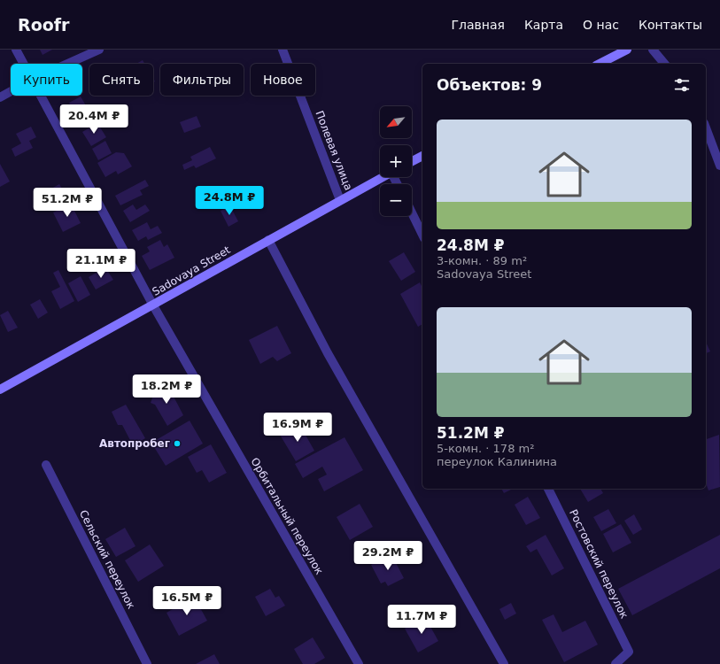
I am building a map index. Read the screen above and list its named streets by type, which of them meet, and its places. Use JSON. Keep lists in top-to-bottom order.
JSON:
{
  "streets": {
    "main road": ["Sadovaya Street"],
    "street": [
      "Полевая улица",
      "Орбитальный переулок",
      "Сельский переулок",
      "Ростовский переулок"
    ]
  },
  "crossings": [
    ["Полевая улица", "Sadovaya Street"],
    ["Sadovaya Street", "Орбитальный переулок"]
  ],
  "places": ["Автопробег"],
  "north": "bottom left",
  "page": {
    "header": "Roofr",
    "nav": [
      "Главная",
      "Карта",
      "О нас",
      "Контакты"
    ],
    "chip": [
      "Купить",
      "Снять",
      "Фильтры",
      "Новое"
    ],
    "heading": "Объектов: 9",
    "price": [
      "20.4M ₽",
      "24.8M ₽",
      "51.2M ₽",
      "21.1M ₽",
      "18.2M ₽",
      "16.9M ₽",
      "29.2M ₽",
      "16.5M ₽",
      "11.7M ₽"
    ],
    "map_buttons": ["+", "−"],
    "list": [
      {
        "name": "24.8M ₽",
        "note": "3-комн. · 89 m² · Sadovaya Street"
      },
      {
        "name": "51.2M ₽",
        "note": "5-комн. · 178 m² · переулок Калинина"
      }
    ]
  }
}
